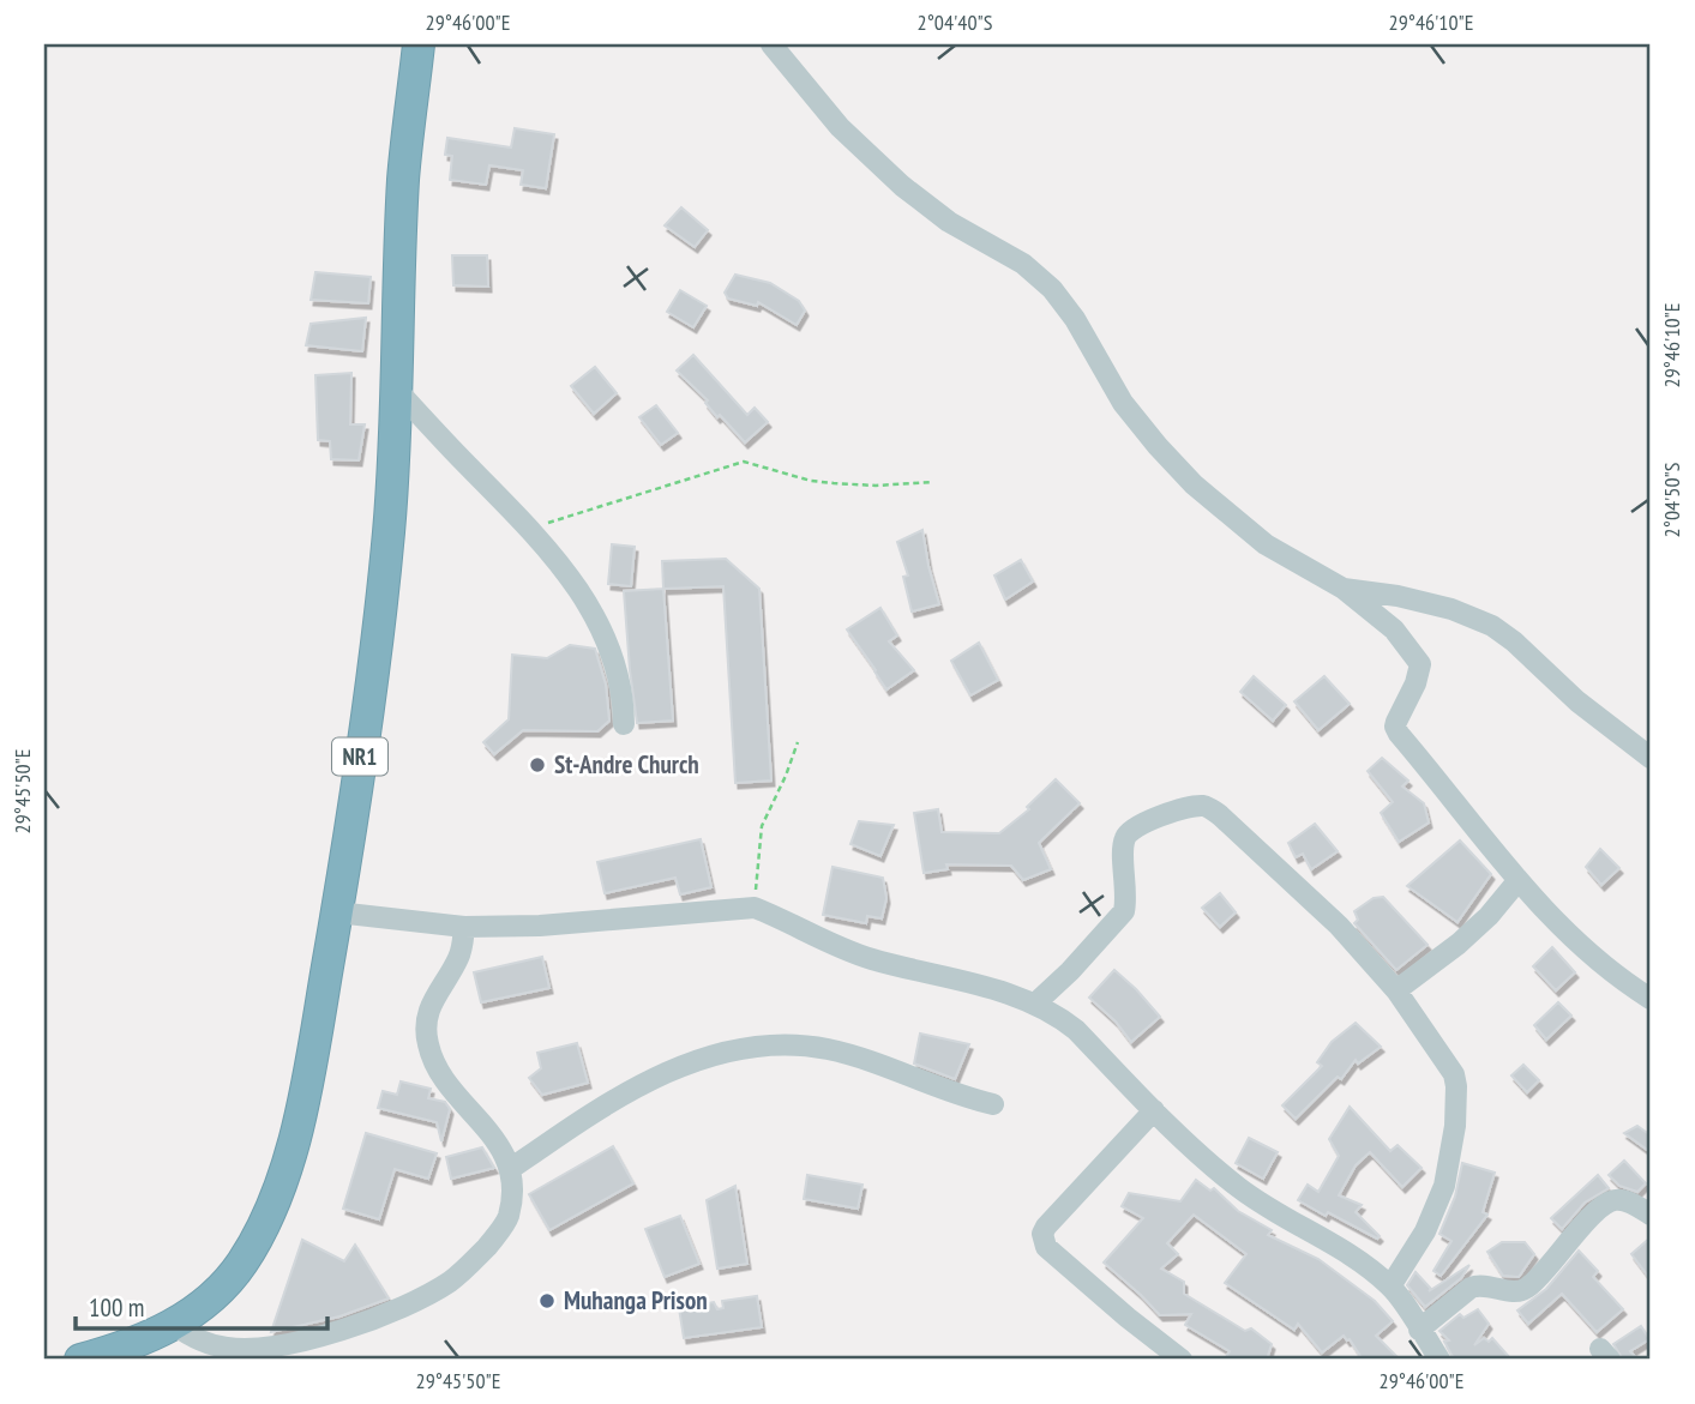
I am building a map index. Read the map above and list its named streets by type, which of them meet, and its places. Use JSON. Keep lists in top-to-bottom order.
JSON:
{
  "streets": {
    "highway": ["NR1"]
  },
  "places": ["St-Andre Church", "Muhanga Prison"],
  "scale_bar": "100 m",
  "coordinates": [
    "29°46'00\"E",
    "2°04'40\"S",
    "29°46'10\"E",
    "2°04'50\"S",
    "29°45'50\"E"
  ]
}
